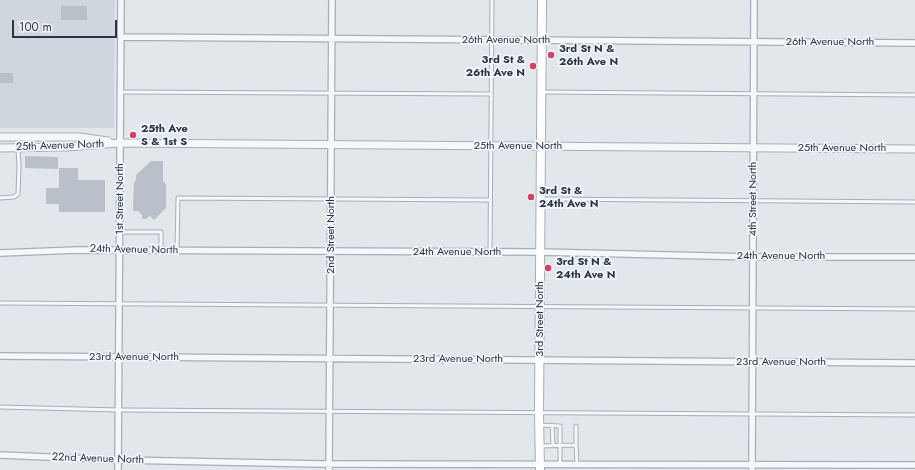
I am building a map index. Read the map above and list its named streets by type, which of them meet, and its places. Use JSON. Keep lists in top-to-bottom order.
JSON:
{
  "streets": {
    "main road": ["3rd Street North"],
    "street": [
      "26th Avenue North",
      "25th Avenue North",
      "1st Street North",
      "4th Street North",
      "2nd Street North",
      "24th Avenue North",
      "23rd Avenue North",
      "22nd Avenue North"
    ]
  },
  "crossings": [
    ["26th Avenue North", "1st Street North"],
    ["26th Avenue North", "4th Street North"],
    ["26th Avenue North", "2nd Street North"],
    ["26th Avenue North", "3rd Street North"],
    ["25th Avenue North", "1st Street North"],
    ["25th Avenue North", "4th Street North"],
    ["25th Avenue North", "2nd Street North"],
    ["25th Avenue North", "3rd Street North"],
    ["1st Street North", "24th Avenue North"],
    ["1st Street North", "23rd Avenue North"],
    ["1st Street North", "22nd Avenue North"],
    ["4th Street North", "24th Avenue North"],
    ["4th Street North", "23rd Avenue North"],
    ["4th Street North", "22nd Avenue North"],
    ["2nd Street North", "24th Avenue North"],
    ["2nd Street North", "23rd Avenue North"],
    ["2nd Street North", "22nd Avenue North"],
    ["24th Avenue North", "3rd Street North"],
    ["3rd Street North", "23rd Avenue North"],
    ["3rd Street North", "22nd Avenue North"]
  ],
  "places": [
    "3rd St N & 26th Ave N",
    "3rd St & 26th Ave N",
    "25th Ave S & 1st S",
    "3rd St & 24th Ave N",
    "3rd St N & 24th Ave N"
  ],
  "scale_bar": "100 m"
}
